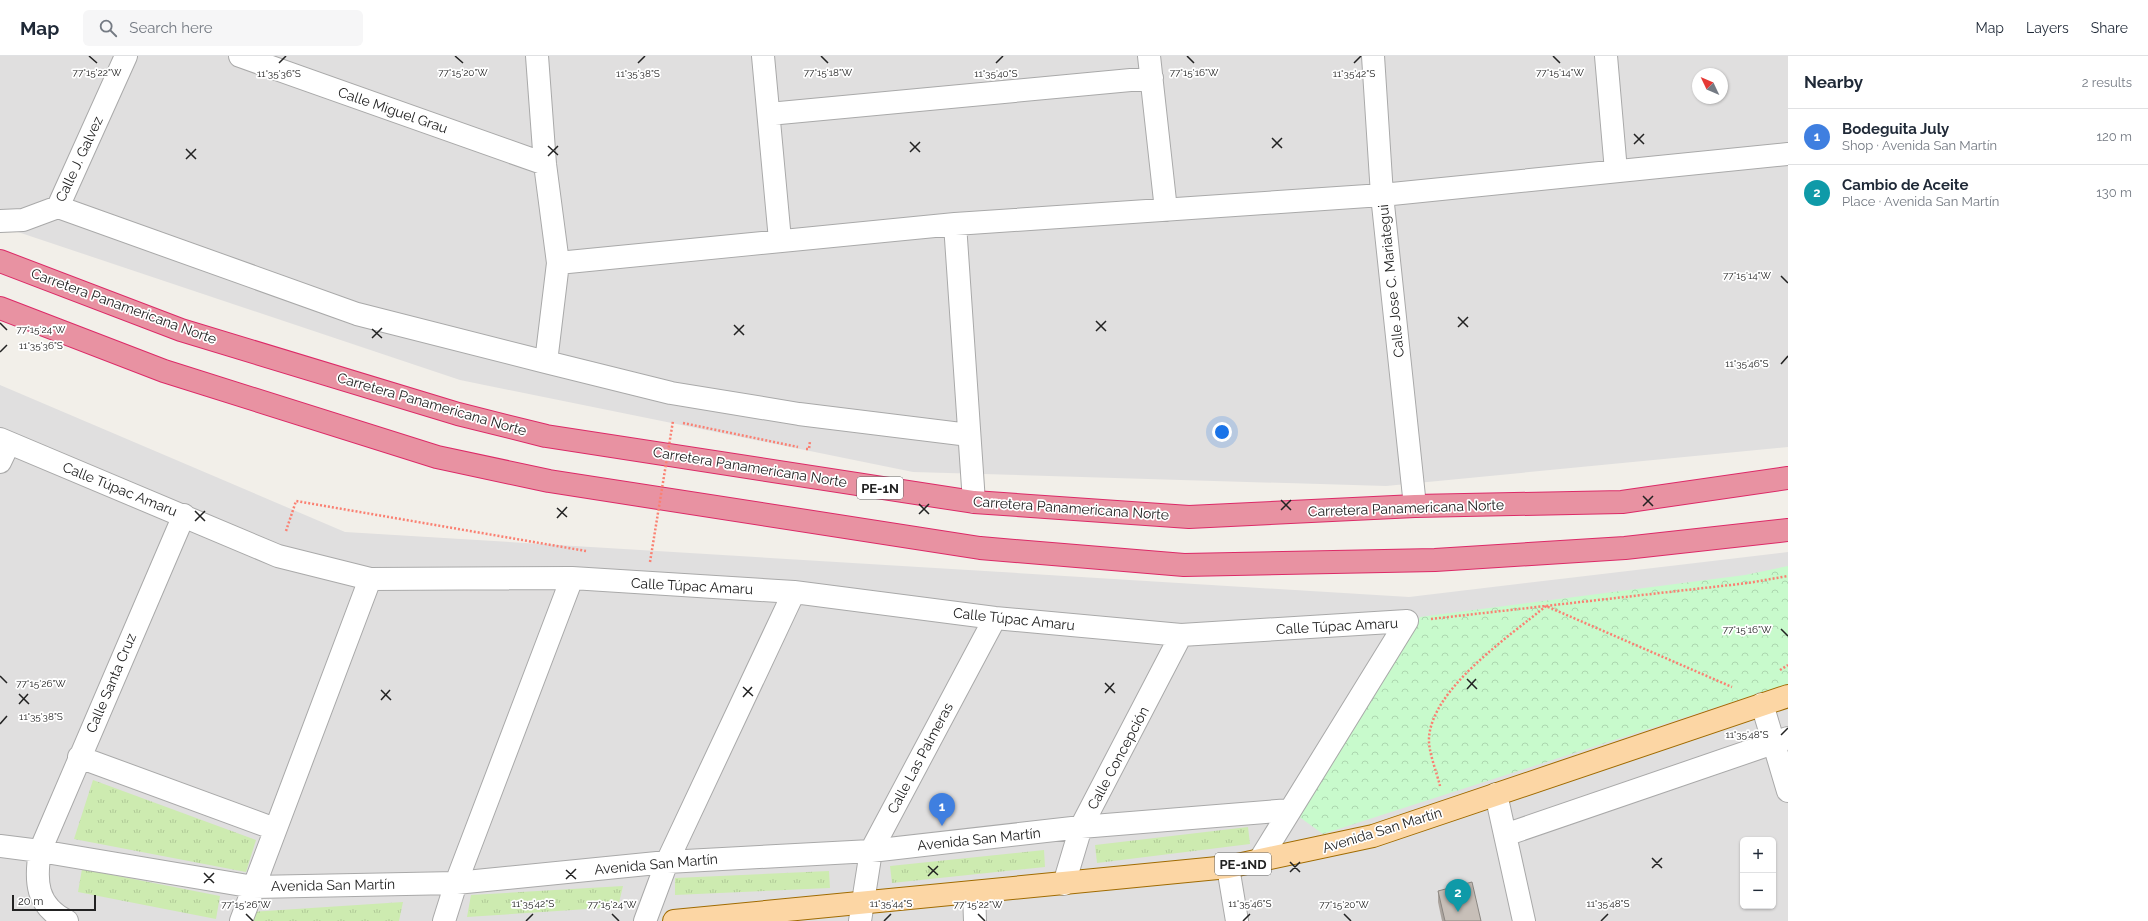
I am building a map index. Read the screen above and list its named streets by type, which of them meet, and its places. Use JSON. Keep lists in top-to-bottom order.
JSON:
{
  "streets": {
    "highway": ["Carretera Panamericana Norte", "PE-1N"],
    "main road": ["Avenida San Martín", "PE-1ND"],
    "street": [
      "Calle Miguel Grau",
      "Calle J. Galvez",
      "Calle Jose C. Mariategui",
      "Calle Túpac Amaru",
      "Calle Santa Cruz",
      "Calle Las Palmeras",
      "Calle Concepción"
    ]
  },
  "crossings": [
    ["Calle Jose C. Mariategui", "Carretera Panamericana Norte"],
    ["Calle Túpac Amaru", "Calle Santa Cruz"],
    ["Calle Túpac Amaru", "Calle Las Palmeras"],
    ["Calle Túpac Amaru", "Calle Concepción"],
    ["Calle Santa Cruz", "Avenida San Martín"],
    ["Calle Las Palmeras", "Avenida San Martín"],
    ["Calle Concepción", "Avenida San Martín"]
  ],
  "scale_bar": "20 m",
  "north": "top left",
  "page": {
    "header": "Map",
    "search": "Search here",
    "nav": ["Map", "Layers", "Share"],
    "heading": ["Nearby", "2 results"],
    "list": [
      {
        "mark": "1",
        "name": "Bodeguita July",
        "note": "Shop · Avenida San Martín",
        "value": "120 m"
      },
      {
        "mark": "2",
        "name": "Cambio de Aceite",
        "note": "Place · Avenida San Martín",
        "value": "130 m"
      }
    ],
    "pins": ["1", "2"],
    "map_buttons": ["+", "−"],
    "scale": "20 m"
  },
  "coordinates": [
    "77°15'22\"W",
    "77°15'20\"W",
    "77°15'18\"W",
    "77°15'16\"W",
    "77°15'14\"W",
    "11°35'36\"S",
    "11°35'38\"S",
    "11°35'40\"S",
    "11°35'42\"S",
    "77°15'24\"W",
    "11°35'46\"S",
    "77°15'26\"W",
    "11°35'48\"S",
    "11°35'44\"S"
  ]
}
